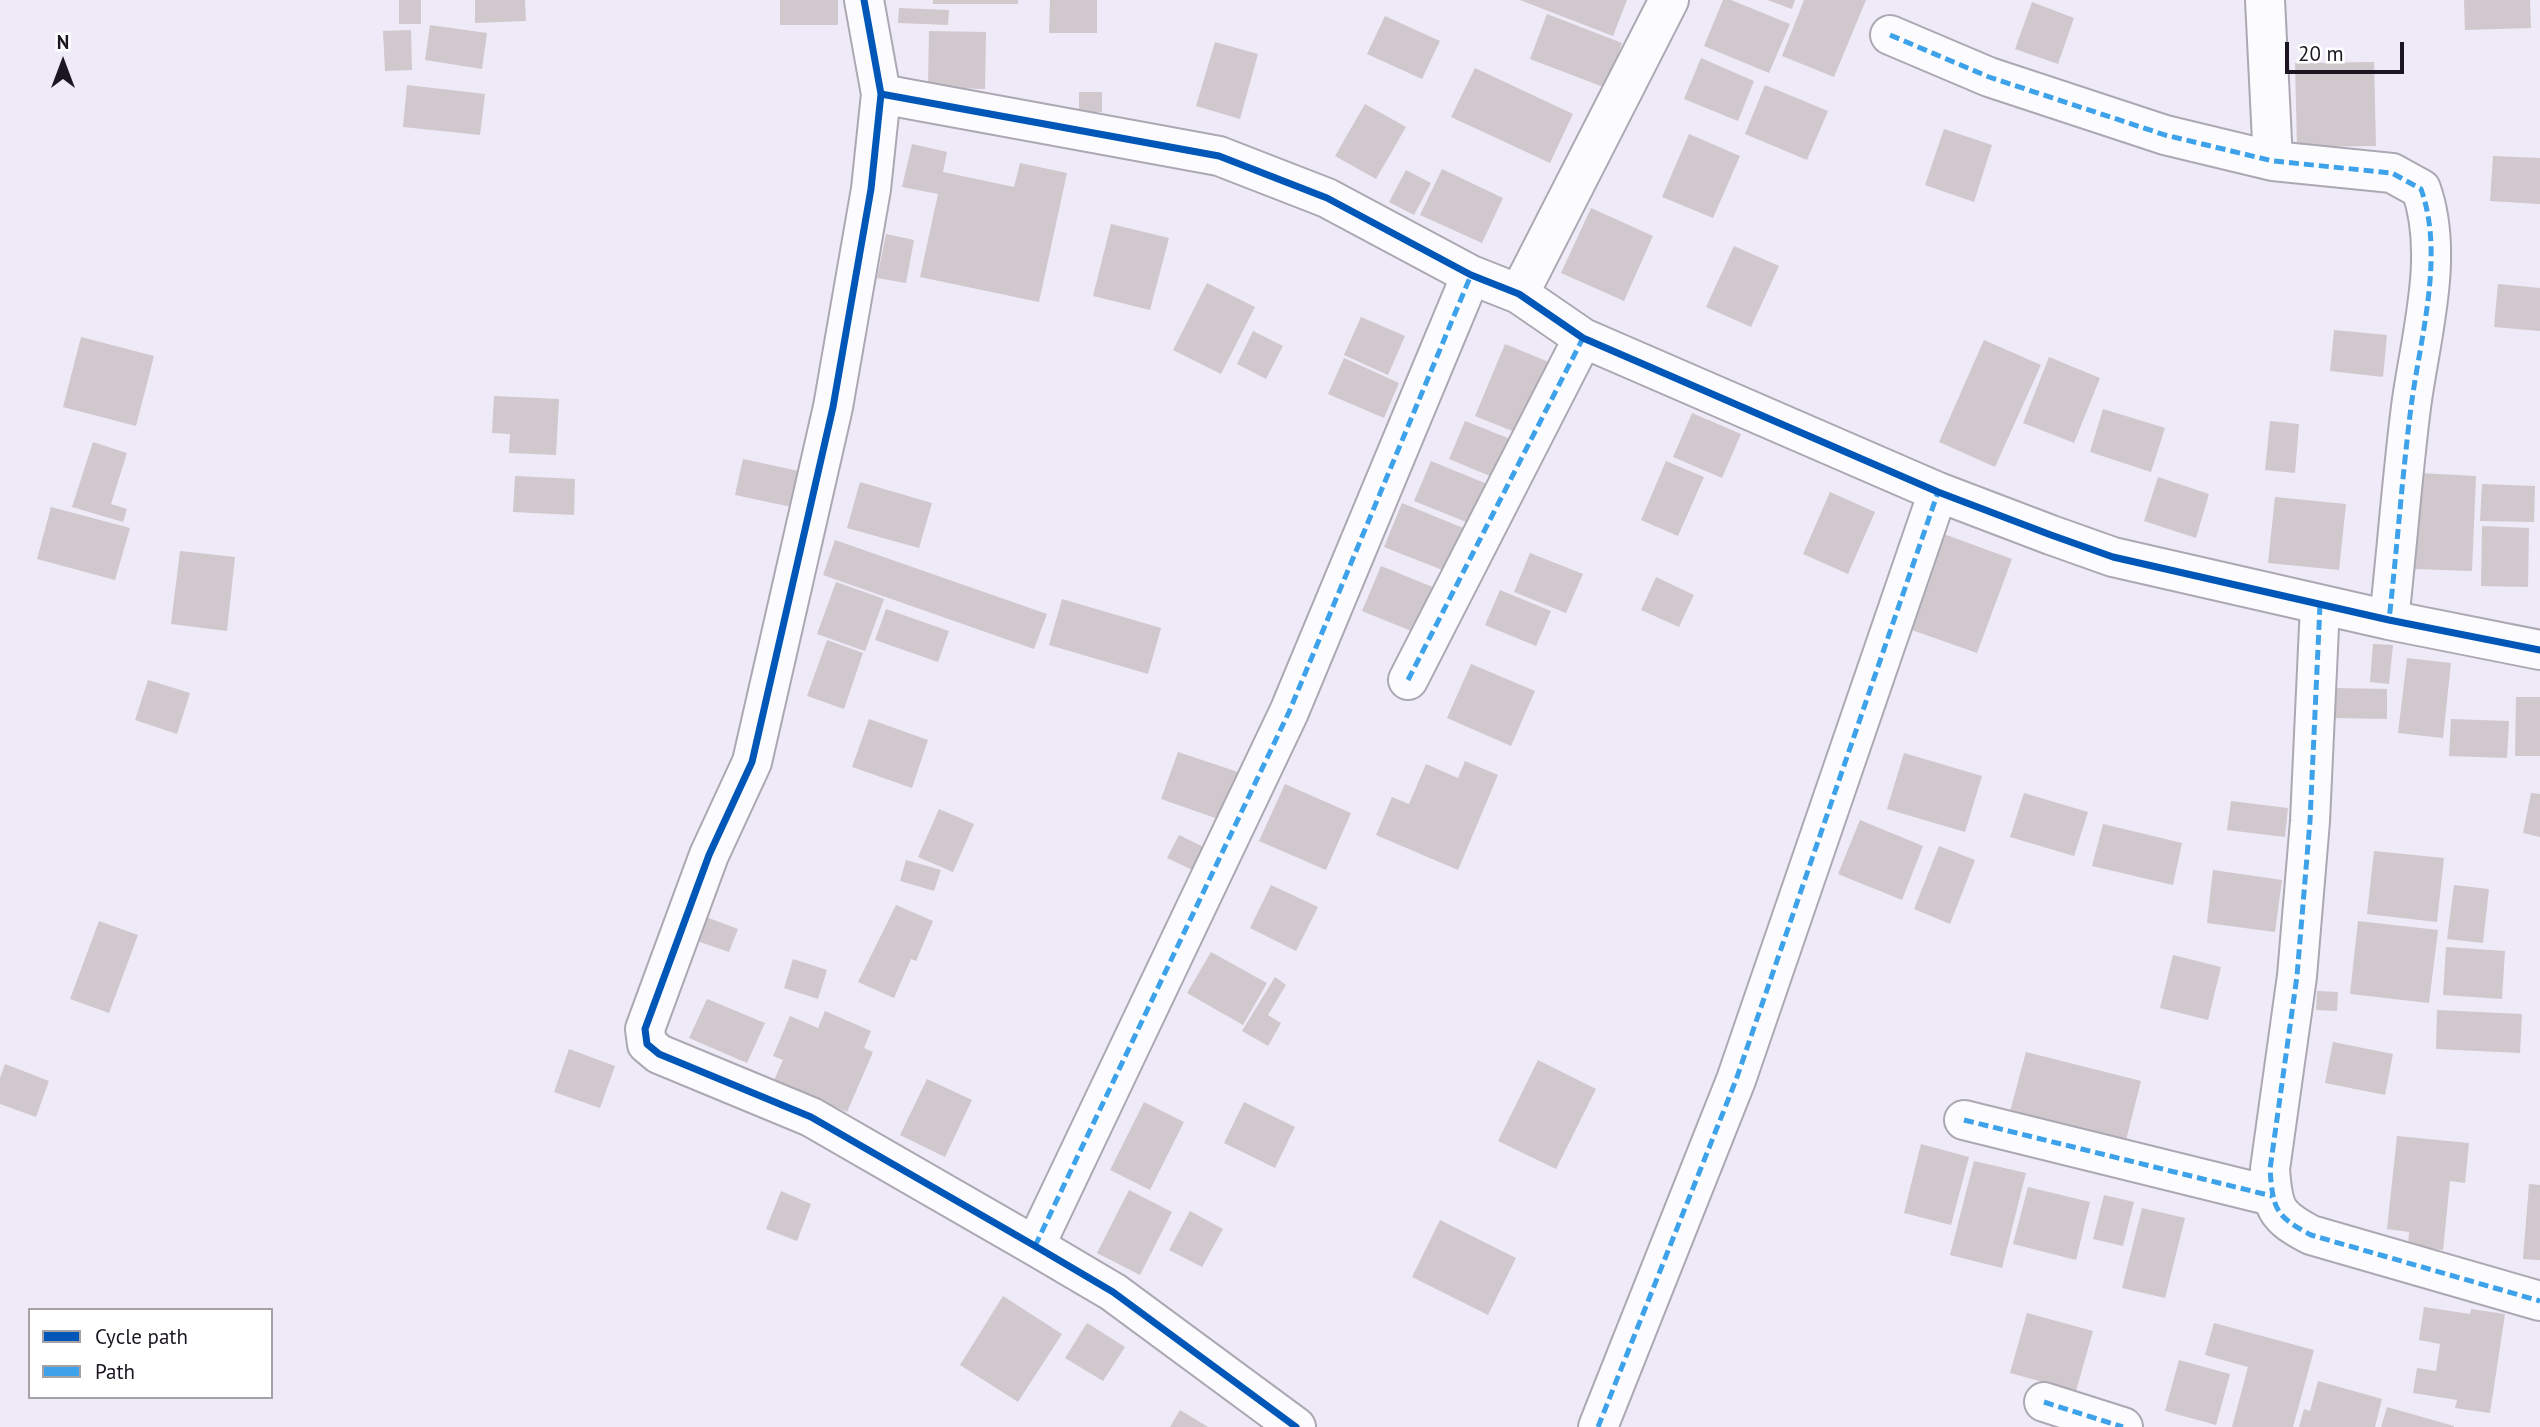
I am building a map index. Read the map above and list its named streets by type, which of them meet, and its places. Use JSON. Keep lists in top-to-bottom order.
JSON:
{
  "legend": ["Cycle path", "Path"],
  "scale_bar": "20 m",
  "north": "top"
}
